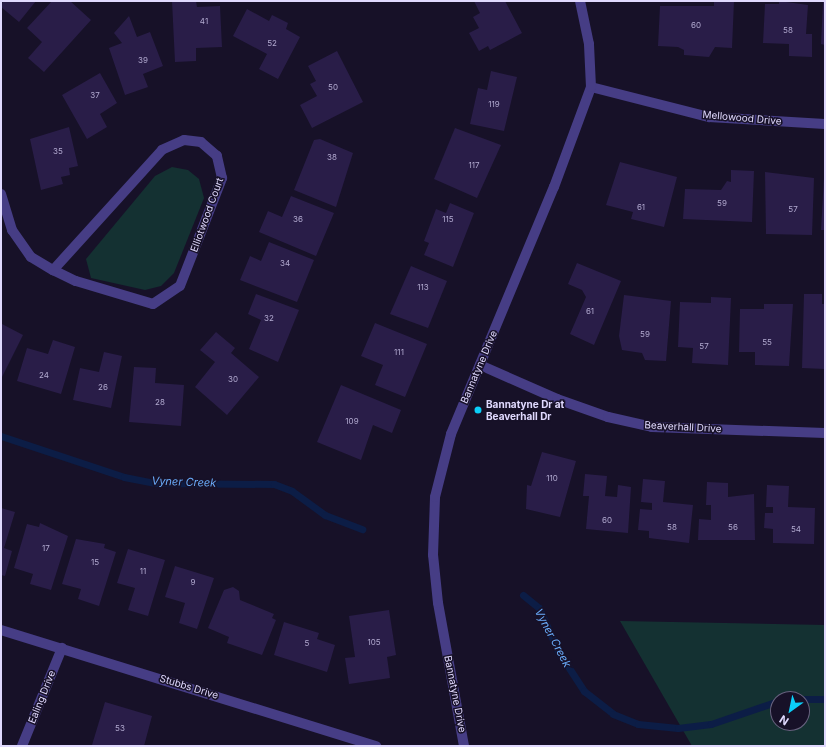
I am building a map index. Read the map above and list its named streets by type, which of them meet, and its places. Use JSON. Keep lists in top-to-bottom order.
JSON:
{
  "streets": {
    "street": [
      "Mellowood Drive",
      "Elliotwood Court",
      "Bannatyne Drive",
      "Beaverhall Drive",
      "Stubbs Drive",
      "Ealing Drive"
    ]
  },
  "crossings": [
    ["Mellowood Drive", "Bannatyne Drive"],
    ["Bannatyne Drive", "Beaverhall Drive"],
    ["Stubbs Drive", "Ealing Drive"]
  ],
  "water": ["Vyner Creek"],
  "places": ["Bannatyne Dr at Beaverhall Dr"],
  "house_numbers": [
    "41",
    "60",
    "58",
    "52",
    "39",
    "50",
    "37",
    "119",
    "35",
    "38",
    "117",
    "59",
    "61",
    "57",
    "36",
    "115",
    "34",
    "113",
    "61",
    "32",
    "59",
    "55",
    "57",
    "111",
    "24",
    "30",
    "26",
    "28",
    "109",
    "110",
    "60",
    "58",
    "56",
    "54",
    "17",
    "15",
    "11",
    "9",
    "105",
    "5",
    "53"
  ],
  "north": "bottom left"
}
